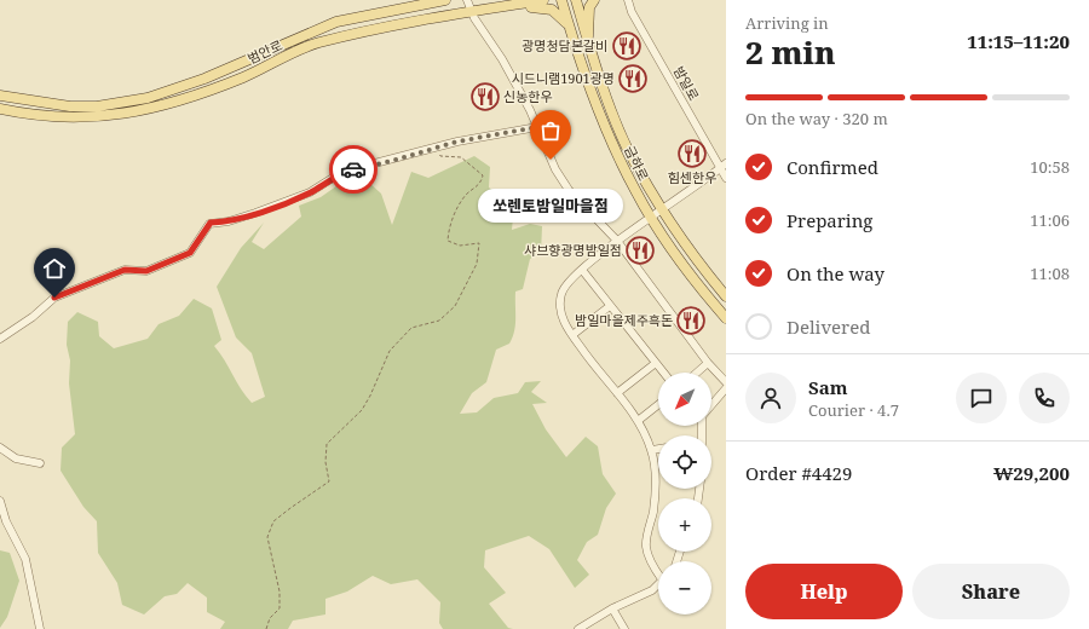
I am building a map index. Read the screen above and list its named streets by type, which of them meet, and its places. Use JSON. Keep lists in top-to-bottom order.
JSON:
{
  "streets": {
    "main road": ["범안로", "금하로"],
    "street": ["밤일로"]
  },
  "places": {
    "restaurant": [
      "광명청담본갈비",
      "시드니램1901광명",
      "신농한우",
      "힘센한우",
      "샤브향광명밤일점",
      "밤일마을제주흑돈"
    ],
    "other": ["쏘렌토밤일마을점"]
  },
  "north": "bottom left",
  "page": {
    "heading": ["2 min", "Arriving in", "11:15–11:20"],
    "panel": [
      "Sam",
      "Courier · 4.7",
      "Order #4429",
      "₩29,200"
    ],
    "bar": "On the way · 320 m",
    "list": [
      ["Confirmed", "10:58"],
      ["Preparing", "11:06"],
      ["On the way", "11:08"],
      "Delivered"
    ],
    "bubble": "쏘렌토밤일마을점",
    "map_buttons": ["+", "−"],
    "buttons": ["Help", "Share"]
  }
}
